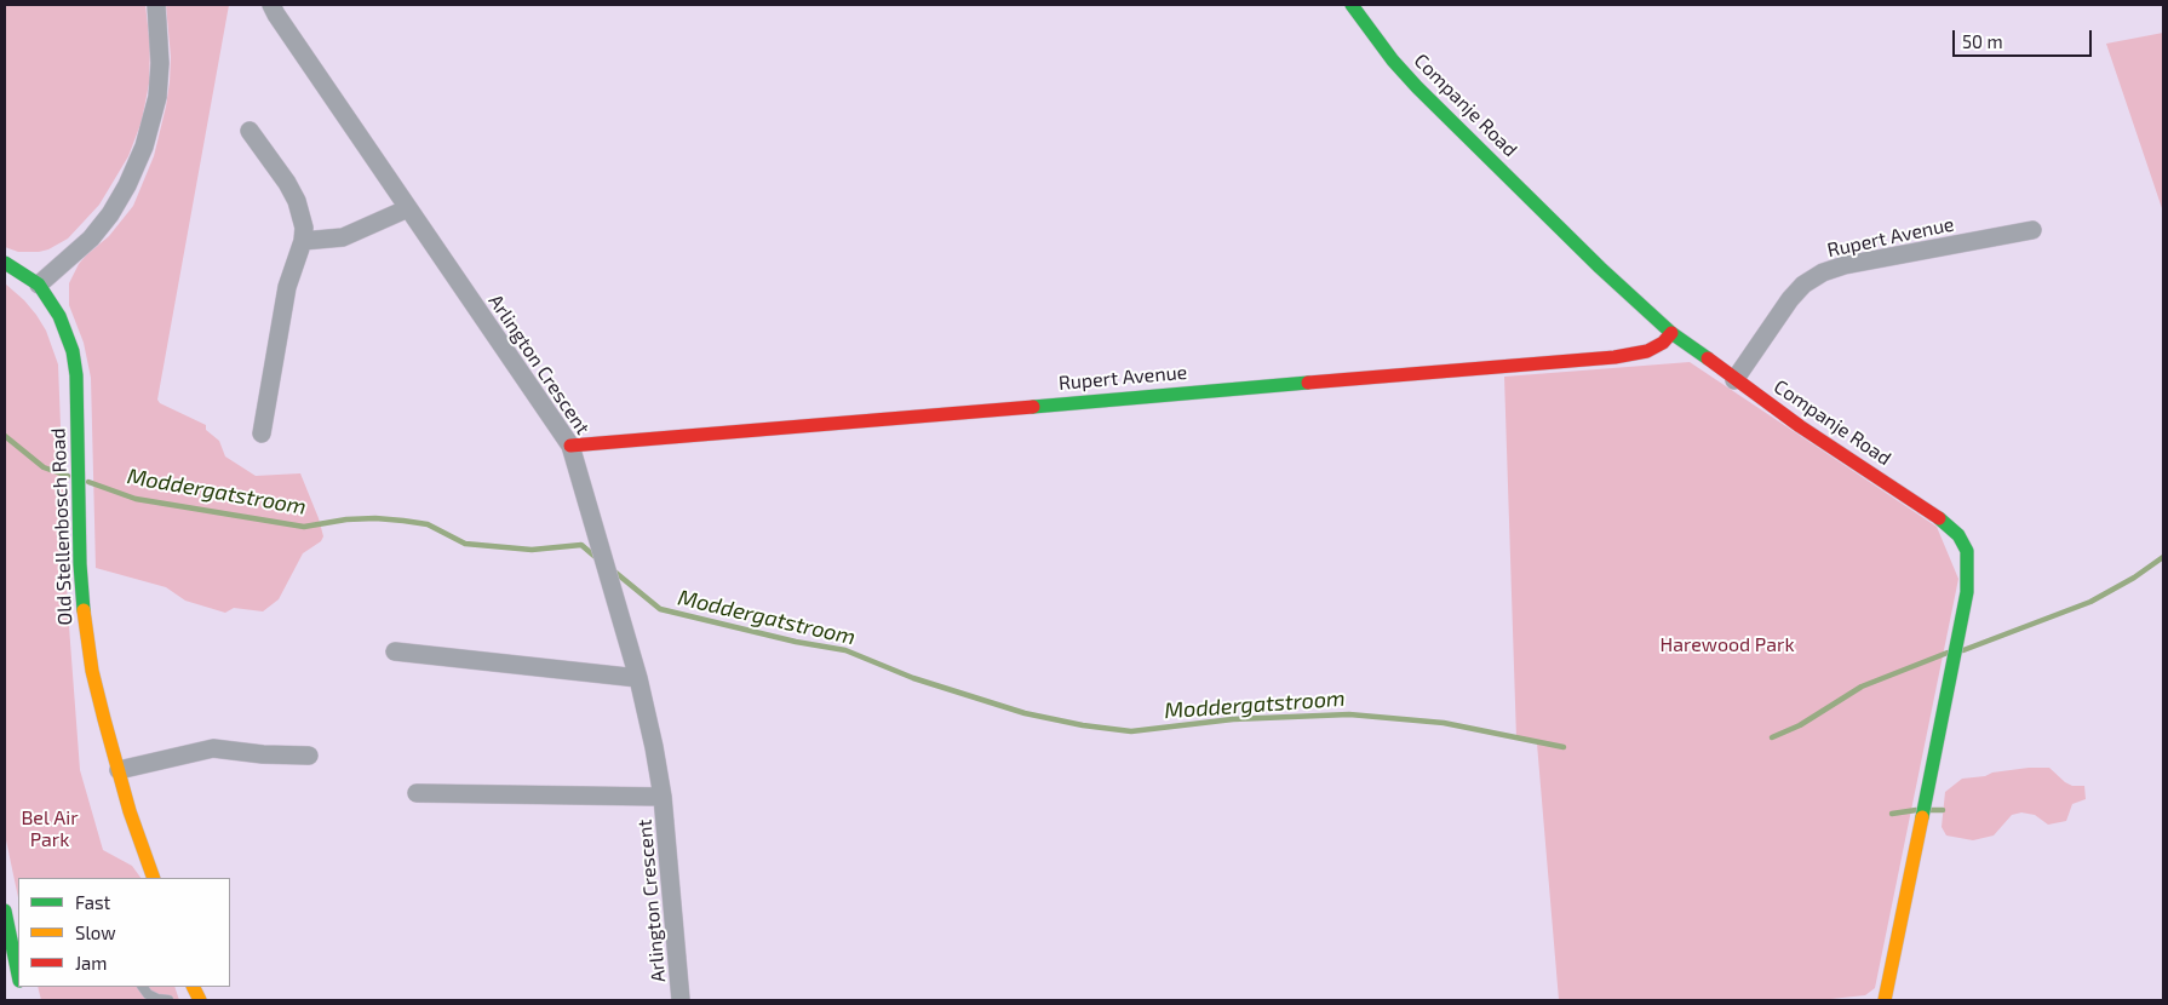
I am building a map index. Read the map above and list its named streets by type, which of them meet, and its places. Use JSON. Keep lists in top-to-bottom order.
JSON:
{
  "streets": {
    "street": [
      "Companje Road",
      "Rupert Avenue",
      "Arlington Crescent",
      "Old Stellenbosch Road"
    ]
  },
  "crossings": [
    ["Companje Road", "Rupert Avenue"],
    ["Rupert Avenue", "Arlington Crescent"]
  ],
  "water": ["Moddergatstroom"],
  "parks": ["Harewood Park", "Bel Air Park"],
  "legend": ["Fast", "Slow", "Jam"],
  "scale_bar": "50 m"
}
